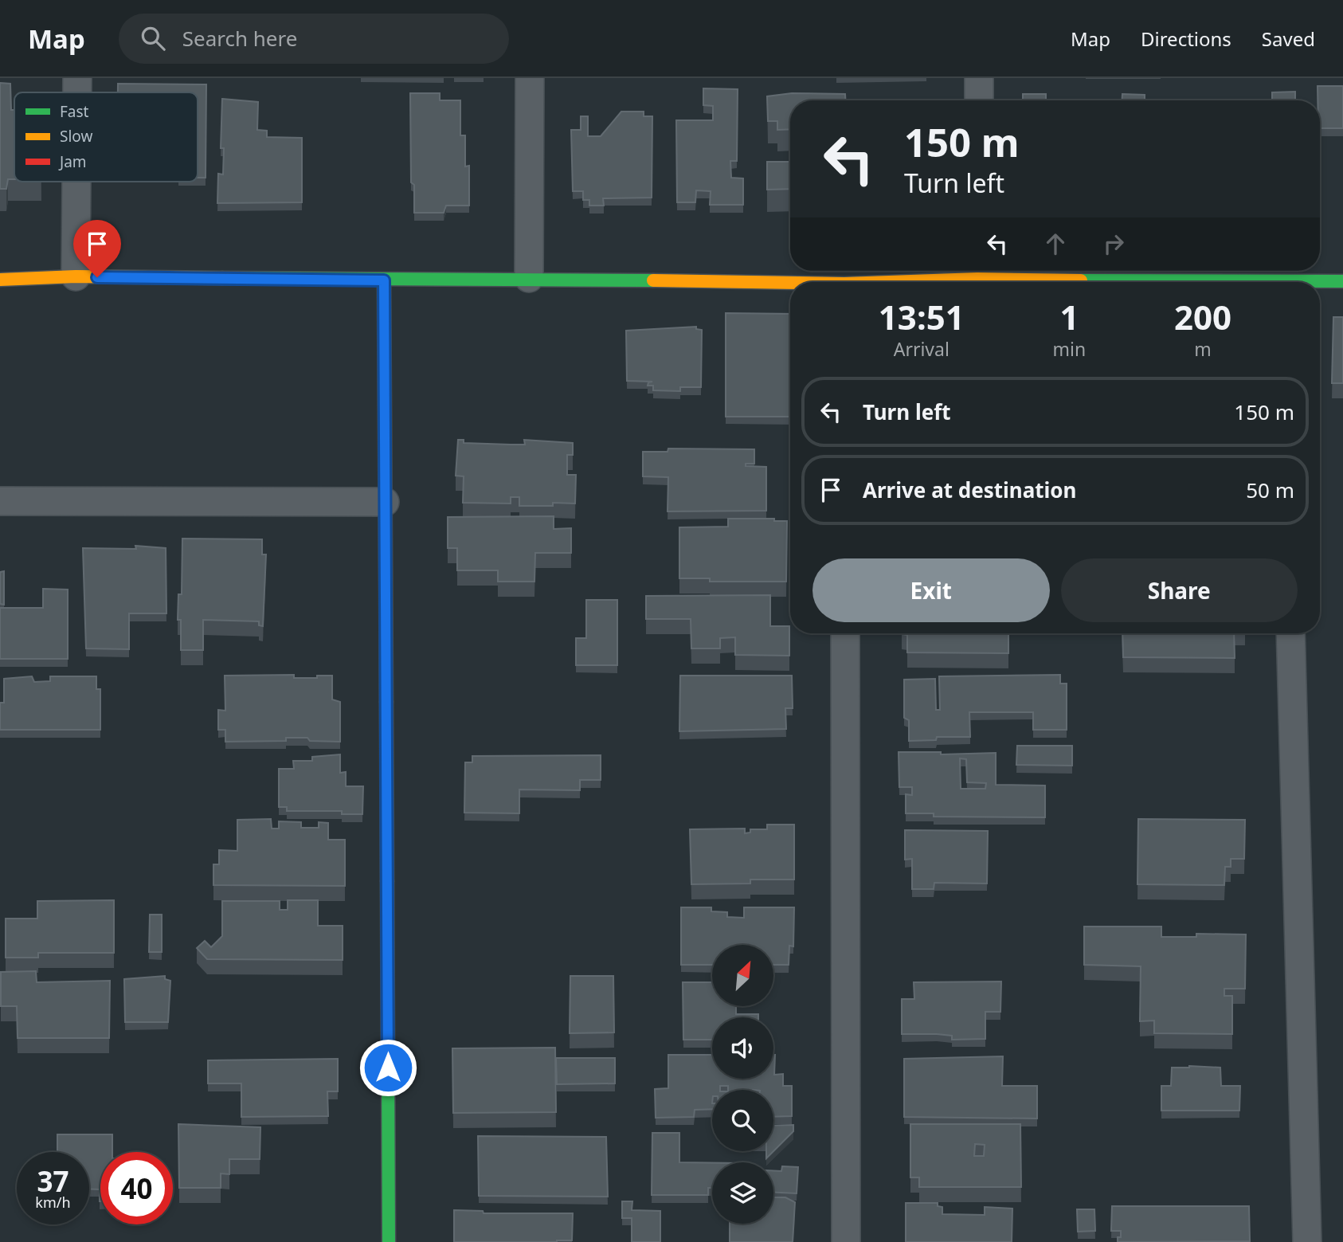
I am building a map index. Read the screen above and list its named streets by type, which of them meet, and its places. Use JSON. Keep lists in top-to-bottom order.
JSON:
{
  "legend": ["Fast", "Slow", "Jam"],
  "north": "top right",
  "page": {
    "header": "Map",
    "search": "Search here",
    "nav": ["Map", "Directions", "Saved"],
    "turn": ["150 m", "Turn left"],
    "eta": [
      "13:51",
      "Arrival",
      "1",
      "min",
      "200",
      "m"
    ],
    "list": [
      {
        "name": "Turn left",
        "value": "150 m"
      },
      {
        "name": "Arrive at destination",
        "value": "50 m"
      }
    ],
    "buttons": ["Exit", "Share"],
    "speed": "37 km/h",
    "limit": "40"
  }
}
